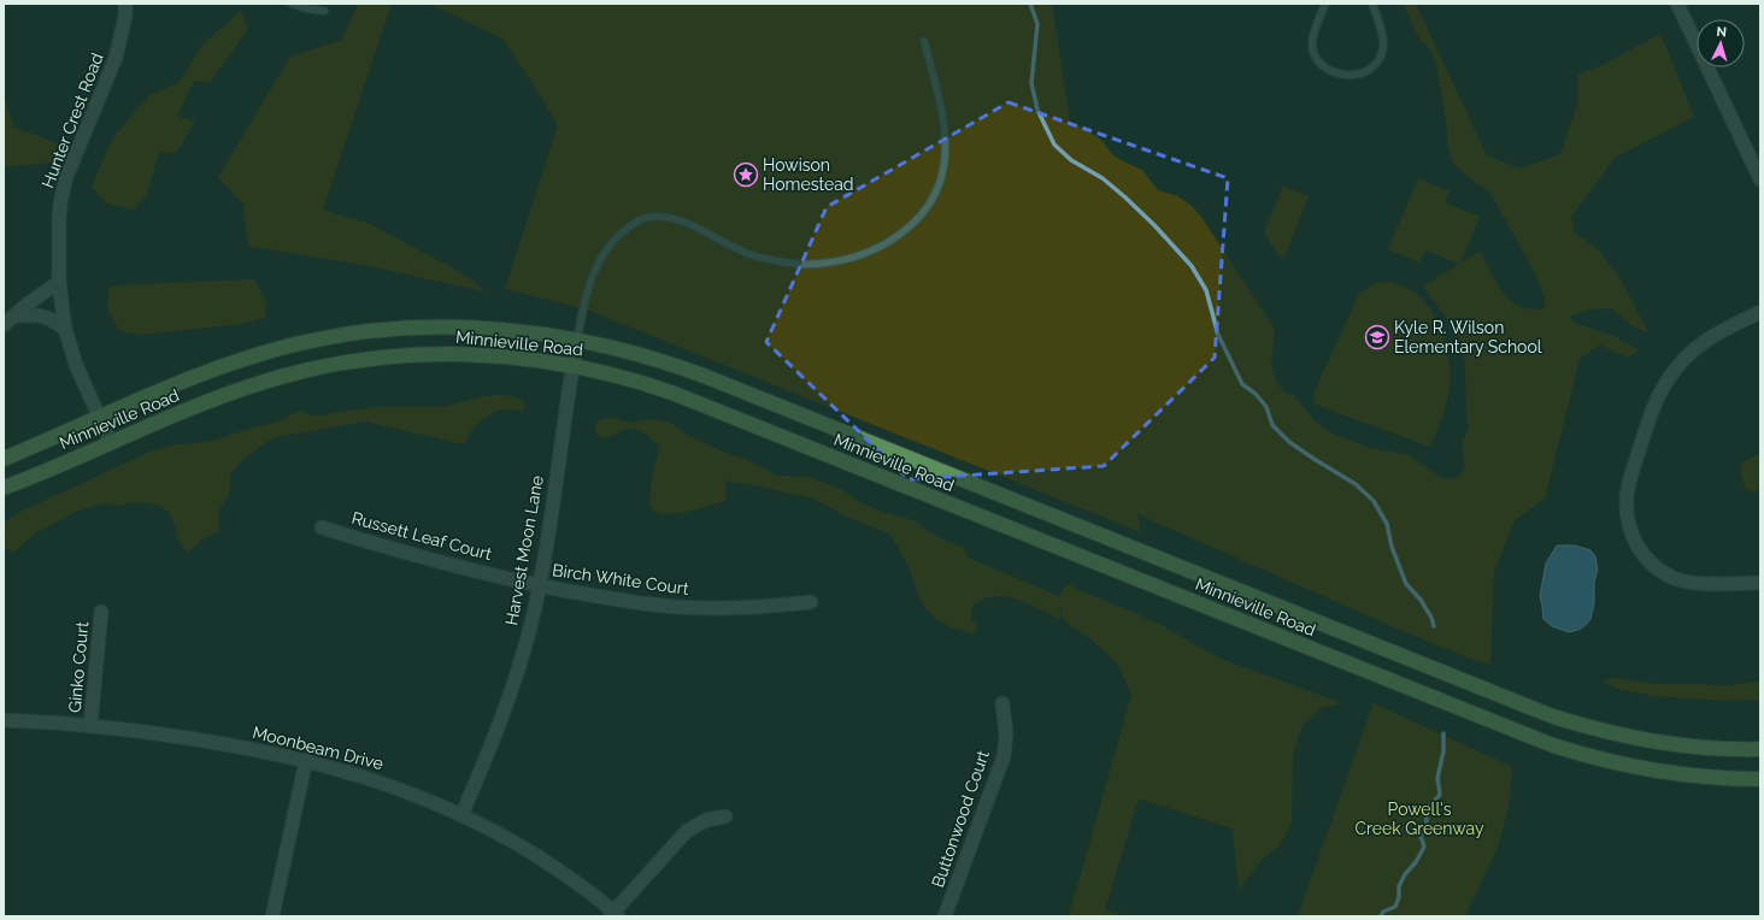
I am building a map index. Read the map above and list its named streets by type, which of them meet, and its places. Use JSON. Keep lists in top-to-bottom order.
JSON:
{
  "streets": {
    "main road": ["Minnieville Road"],
    "street": [
      "Hunter Crest Road",
      "Russett Leaf Court",
      "Harvest Moon Lane",
      "Birch White Court",
      "Ginko Court",
      "Moonbeam Drive",
      "Buttonwood Court"
    ]
  },
  "crossings": [
    ["Hunter Crest Road", "Minnieville Road"],
    ["Minnieville Road", "Harvest Moon Lane"],
    ["Russett Leaf Court", "Harvest Moon Lane"],
    ["Russett Leaf Court", "Birch White Court"],
    ["Harvest Moon Lane", "Birch White Court"],
    ["Harvest Moon Lane", "Moonbeam Drive"],
    ["Ginko Court", "Moonbeam Drive"]
  ],
  "parks": ["Powell's Creek Greenway"],
  "places": {
    "place": ["Howison Homestead"],
    "school or university": ["Kyle R. Wilson Elementary School"]
  },
  "north": "top"
}
